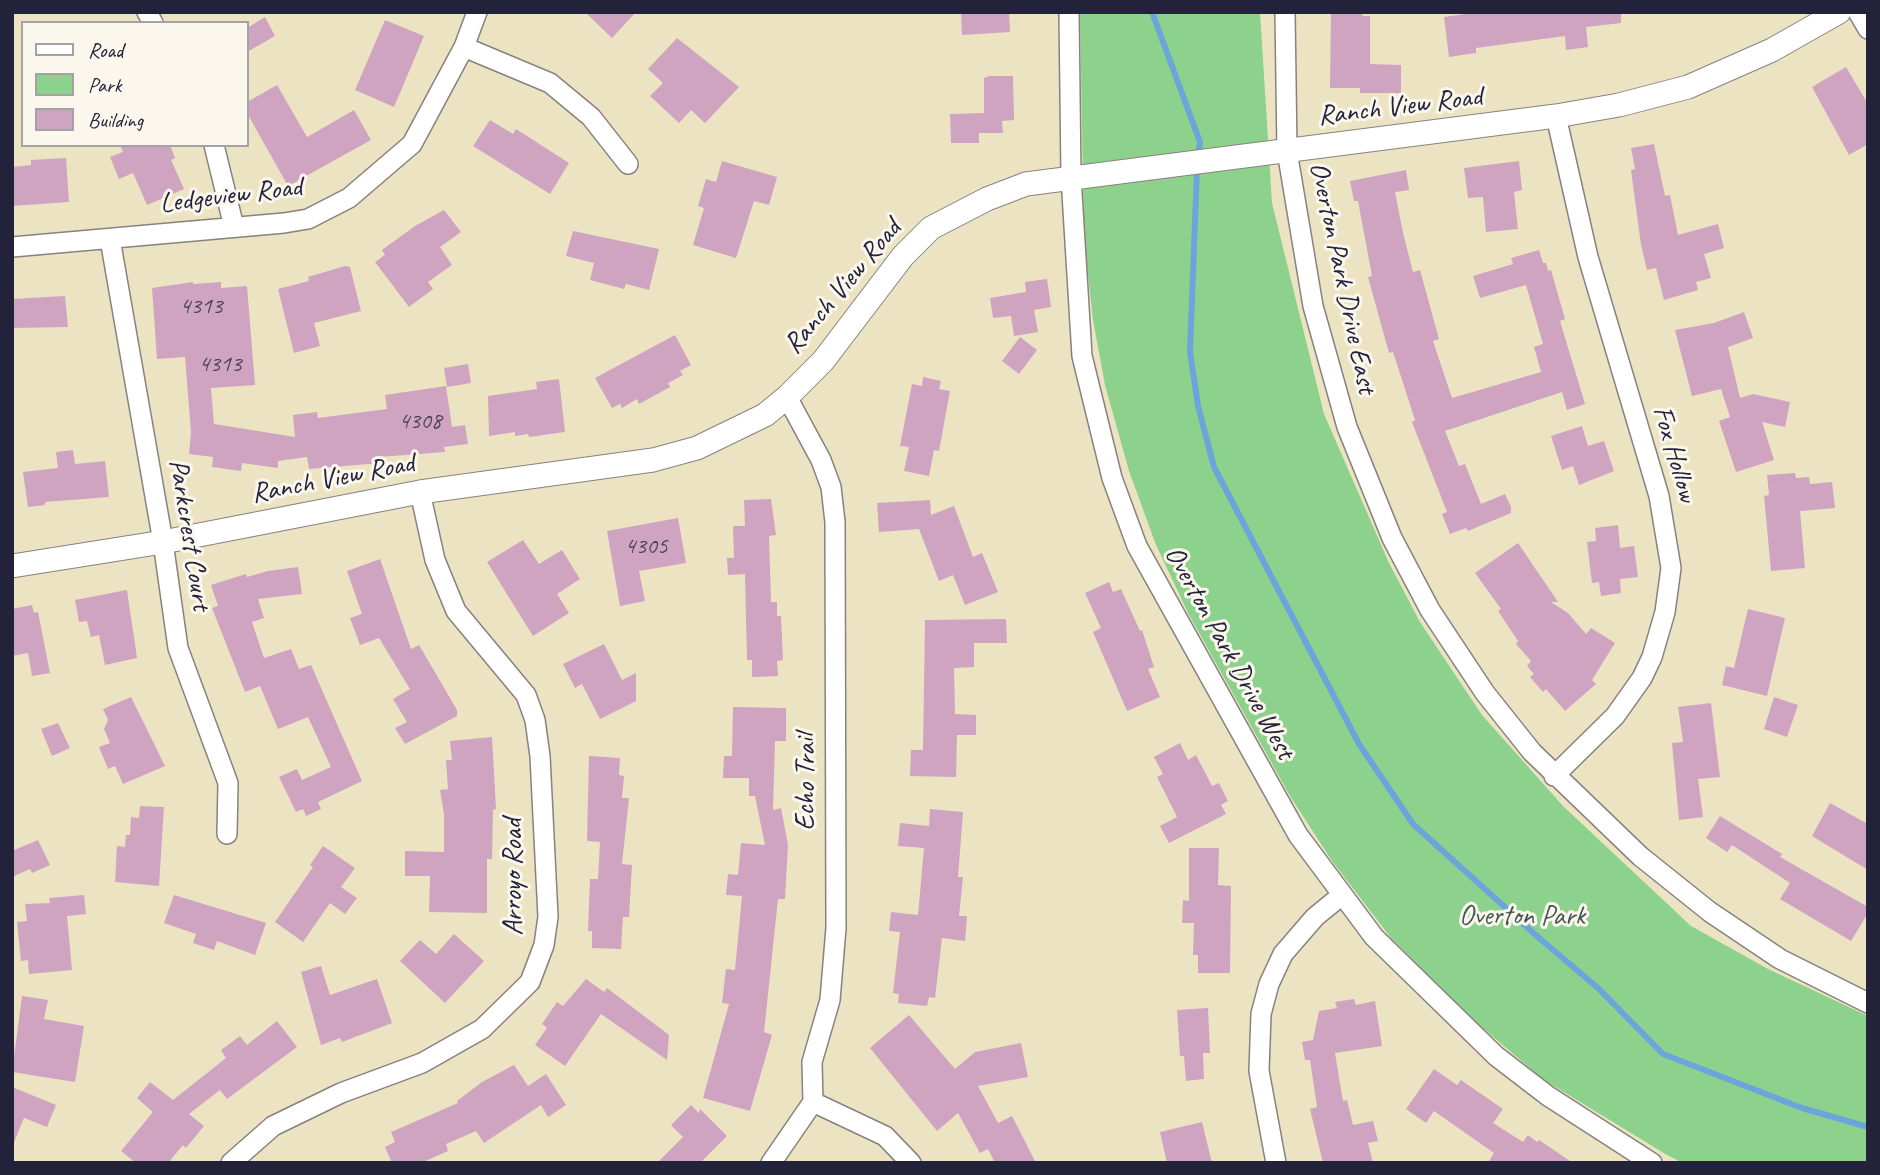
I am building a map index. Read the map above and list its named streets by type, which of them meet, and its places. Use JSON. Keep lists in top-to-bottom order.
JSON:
{
  "streets": {
    "street": [
      "Ranch View Road",
      "Ledgeview Road",
      "Overton Park Drive East",
      "Fox Hollow",
      "Parkcrest Court",
      "Overton Park Drive West",
      "Echo Trail",
      "Arroyo Road"
    ]
  },
  "crossings": [
    ["Ranch View Road", "Overton Park Drive East"],
    ["Ranch View Road", "Fox Hollow"],
    ["Ranch View Road", "Parkcrest Court"],
    ["Ranch View Road", "Overton Park Drive West"],
    ["Ranch View Road", "Echo Trail"],
    ["Ranch View Road", "Arroyo Road"],
    ["Ledgeview Road", "Parkcrest Court"],
    ["Overton Park Drive East", "Fox Hollow"]
  ],
  "parks": ["Overton Park"],
  "house_numbers": [
    "4313",
    "4313",
    "4308",
    "4305"
  ],
  "legend": ["Road", "Park", "Building"]
}
